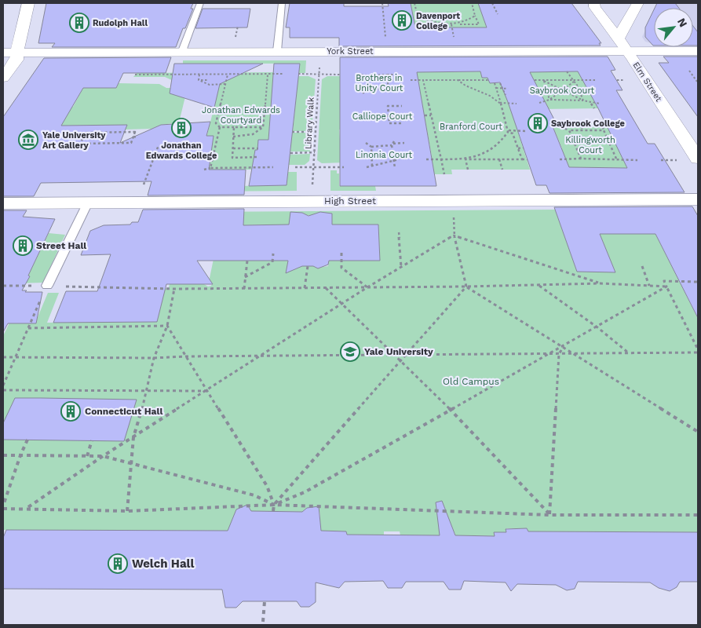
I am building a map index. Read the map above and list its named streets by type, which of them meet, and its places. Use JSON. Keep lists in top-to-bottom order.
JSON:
{
  "streets": {
    "main road": ["York Street", "Elm Street", "High Street"],
    "path": ["Library Walk"]
  },
  "crossings": [
    ["York Street", "Elm Street"]
  ],
  "parks": [
    "Brothers in Unity Court",
    "Saybrook Court",
    "Jonathan Edwards Courtyard",
    "Calliope Court",
    "Branford Court",
    "Killingworth Court",
    "Linonia Court",
    "Old Campus"
  ],
  "places": {
    "building": [
      "Davenport College",
      "Rudolph Hall",
      "Saybrook College",
      "Jonathan Edwards College",
      "Street Hall",
      "Connecticut Hall",
      "Welch Hall"
    ],
    "museum": ["Yale University Art Gallery"],
    "school or university": ["Yale University"]
  },
  "north": "top right"
}
